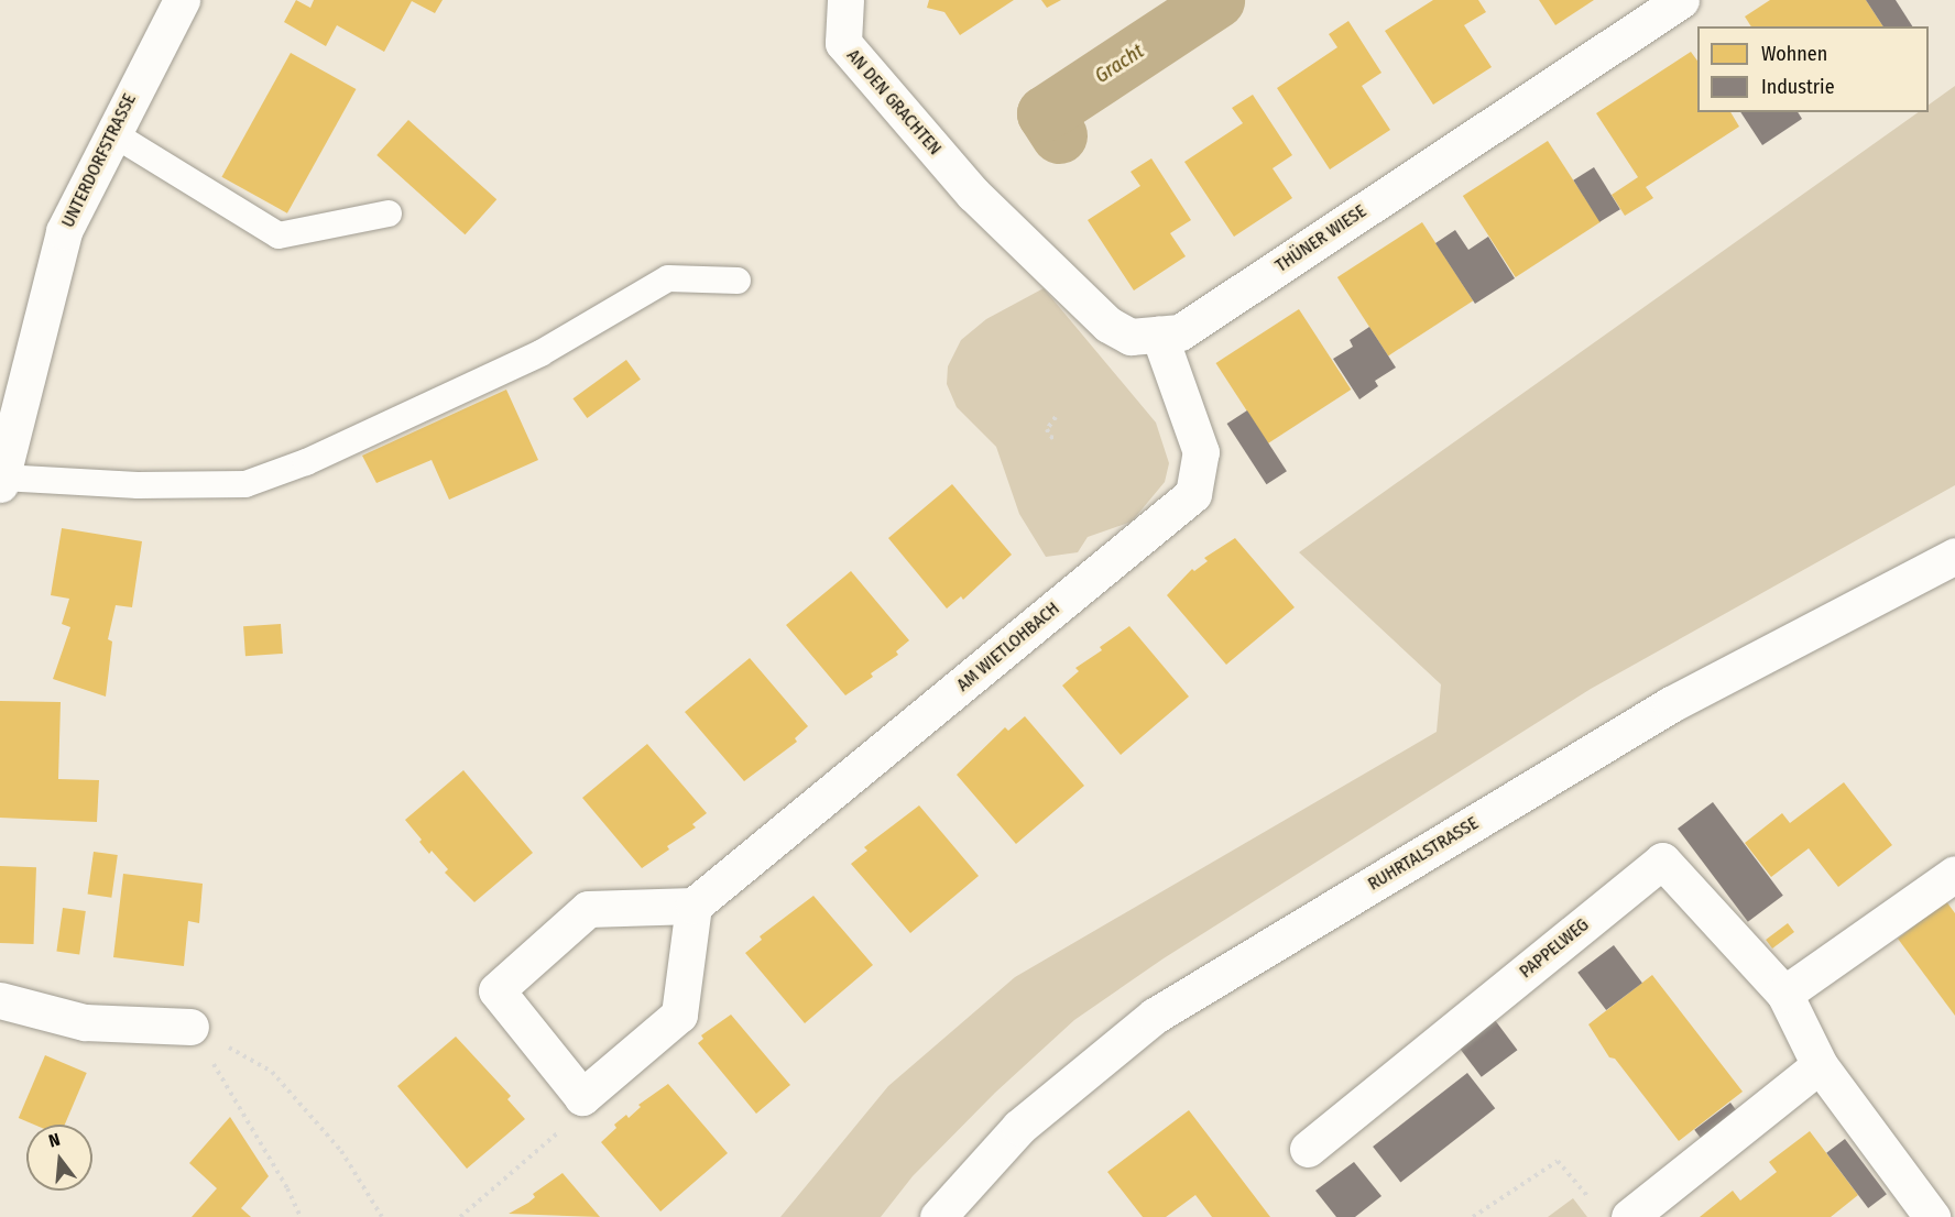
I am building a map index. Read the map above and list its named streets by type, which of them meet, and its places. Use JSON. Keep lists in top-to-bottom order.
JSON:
{
  "streets": {
    "street": [
      "AN DEN GRACHTEN",
      "UNTERDORFSTRASSE",
      "THÜNER WIESE",
      "AM WIETLOHBACH",
      "RUHRTALSTRASSE",
      "PAPPELWEG"
    ]
  },
  "crossings": [
    ["AN DEN GRACHTEN", "THÜNER WIESE"],
    ["THÜNER WIESE", "AM WIETLOHBACH"]
  ],
  "water": ["Gracht"],
  "legend": ["Wohnen", "Industrie"],
  "north": "top"
}
